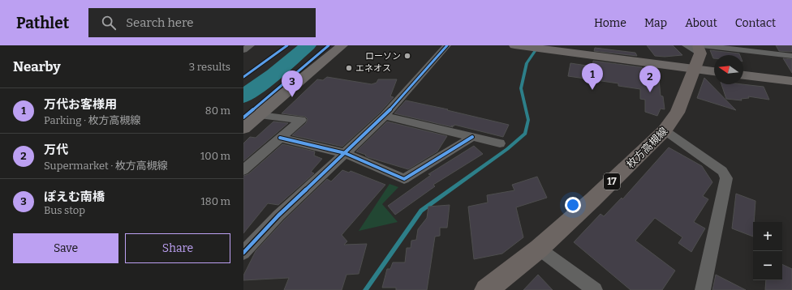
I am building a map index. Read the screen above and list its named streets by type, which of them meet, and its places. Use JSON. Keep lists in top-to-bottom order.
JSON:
{
  "streets": {
    "main road": ["枚方高槻線", "17"]
  },
  "places": ["ローソン", "エネオス"],
  "north": "left",
  "page": {
    "header": "Pathlet",
    "search": "Search here",
    "nav": [
      "Home",
      "Map",
      "About",
      "Contact"
    ],
    "heading": ["Nearby", "3 results"],
    "pins": ["1", "2", "3"],
    "list": [
      {
        "mark": "1",
        "name": "万代お客様用",
        "note": "Parking · 枚方高槻線",
        "value": "80 m"
      },
      {
        "mark": "2",
        "name": "万代",
        "note": "Supermarket · 枚方高槻線",
        "value": "100 m"
      },
      {
        "mark": "3",
        "name": "ぽえむ南橋",
        "note": "Bus stop",
        "value": "180 m"
      }
    ],
    "map_buttons": ["+", "−"],
    "buttons": ["Save", "Share"]
  }
}
